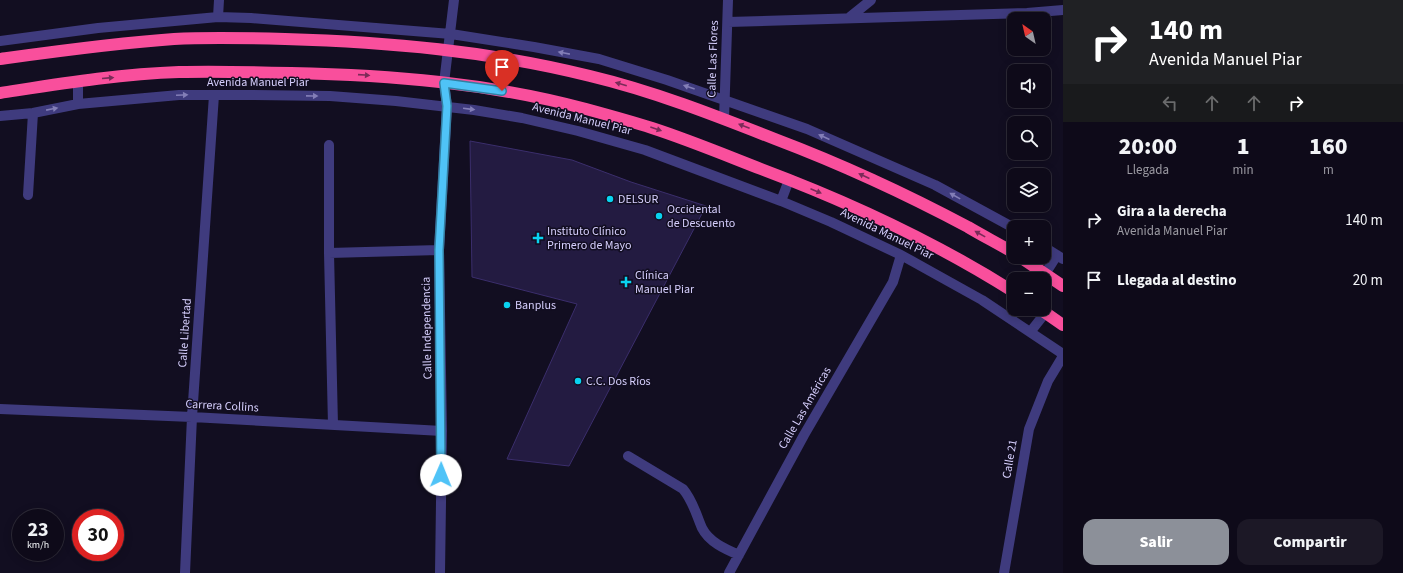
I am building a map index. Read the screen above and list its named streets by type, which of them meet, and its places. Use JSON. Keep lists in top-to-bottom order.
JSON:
{
  "streets": {
    "highway": ["Avenida Manuel Piar"],
    "street": [
      "Calle Las Flores",
      "Calle Independencia",
      "Calle Libertad",
      "Carrera Collins",
      "Calle Las Américas",
      "Calle 21"
    ]
  },
  "crossings": [
    ["Avenida Manuel Piar", "Calle Independencia"],
    ["Avenida Manuel Piar", "Calle Libertad"],
    ["Avenida Manuel Piar", "Calle Las Américas"],
    ["Avenida Manuel Piar", "Calle 21"],
    ["Calle Independencia", "Carrera Collins"],
    ["Calle Libertad", "Carrera Collins"]
  ],
  "places": {
    "other": [
      "DELSUR",
      "Occidental de Descuento",
      "Banplus",
      "C.C. Dos Ríos"
    ],
    "health": ["Instituto Clínico Primero de Mayo", "Clínica Manuel Piar"]
  },
  "north": "top left",
  "page": {
    "turn": ["140 m", "Avenida Manuel Piar"],
    "map_buttons": ["+", "−"],
    "eta": [
      "20:00",
      "Llegada",
      "1",
      "min",
      "160",
      "m"
    ],
    "list": [
      {
        "name": "Gira a la derecha",
        "note": "Avenida Manuel Piar",
        "value": "140 m"
      },
      {
        "name": "Llegada al destino",
        "value": "20 m"
      }
    ],
    "speed": "23 km/h",
    "limit": "30",
    "buttons": ["Salir", "Compartir"]
  }
}
